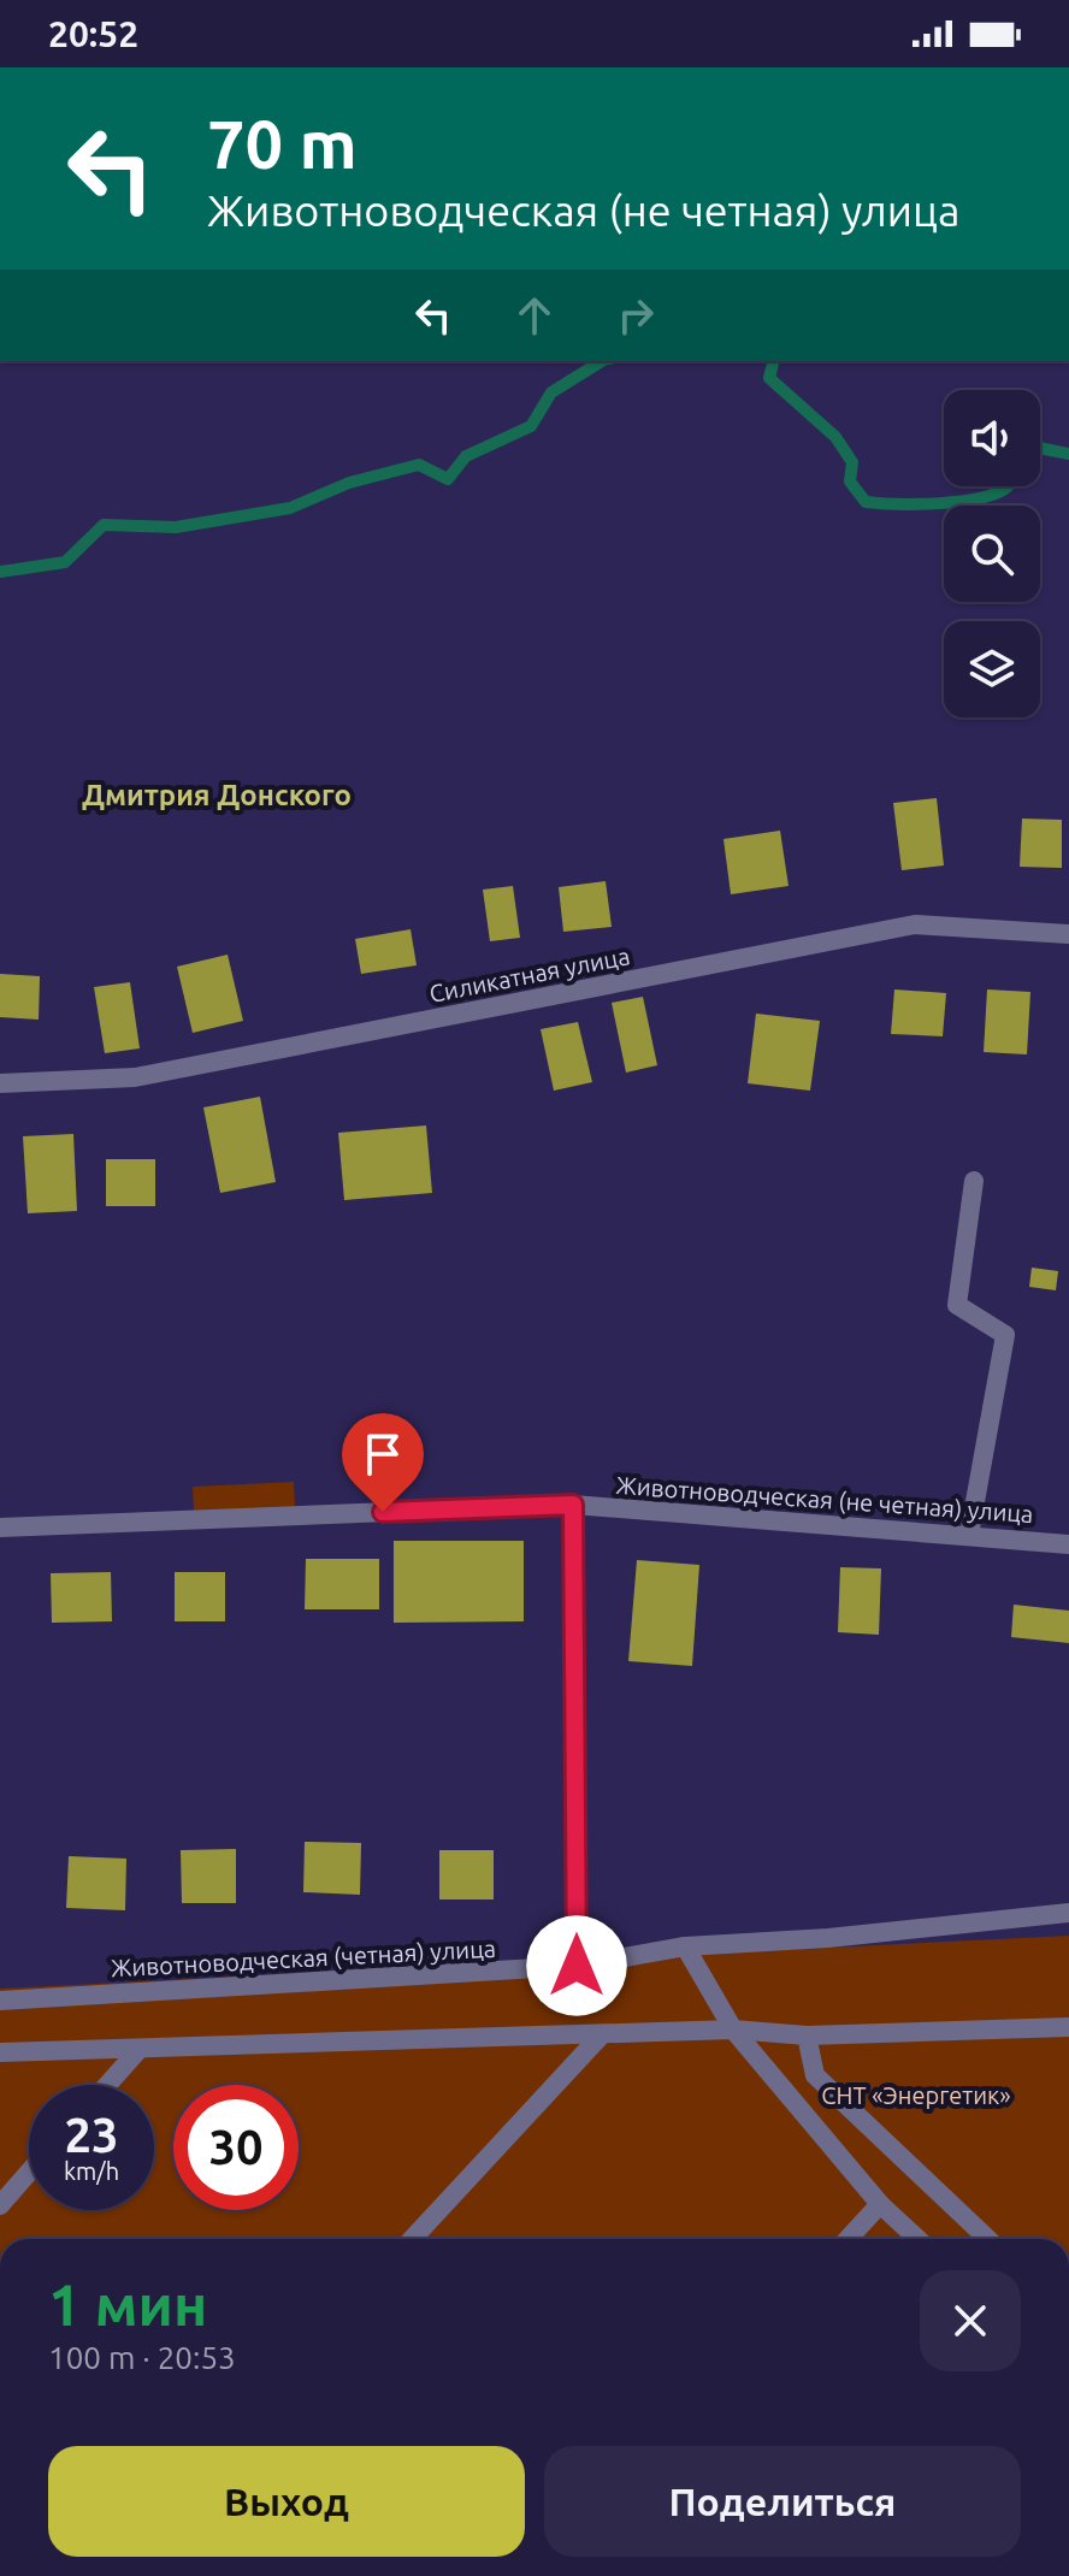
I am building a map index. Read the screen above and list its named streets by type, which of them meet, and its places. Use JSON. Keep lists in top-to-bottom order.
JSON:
{
  "streets": {
    "street": ["Силикатная улица", "Животноводческая (не четная) улица", "Животноводческая (четная) улица"]
  },
  "districts": ["Дмитрия Донского"],
  "parks": ["СНТ «Энергетик»"],
  "page": {
    "status": "20:52",
    "turn": ["70 m", "Животноводческая (не четная) улица"],
    "speed": "23 km/h",
    "limit": "30",
    "heading": ["1 мин", "100 m · 20:53"],
    "buttons": ["Выход", "Поделиться"]
  }
}
